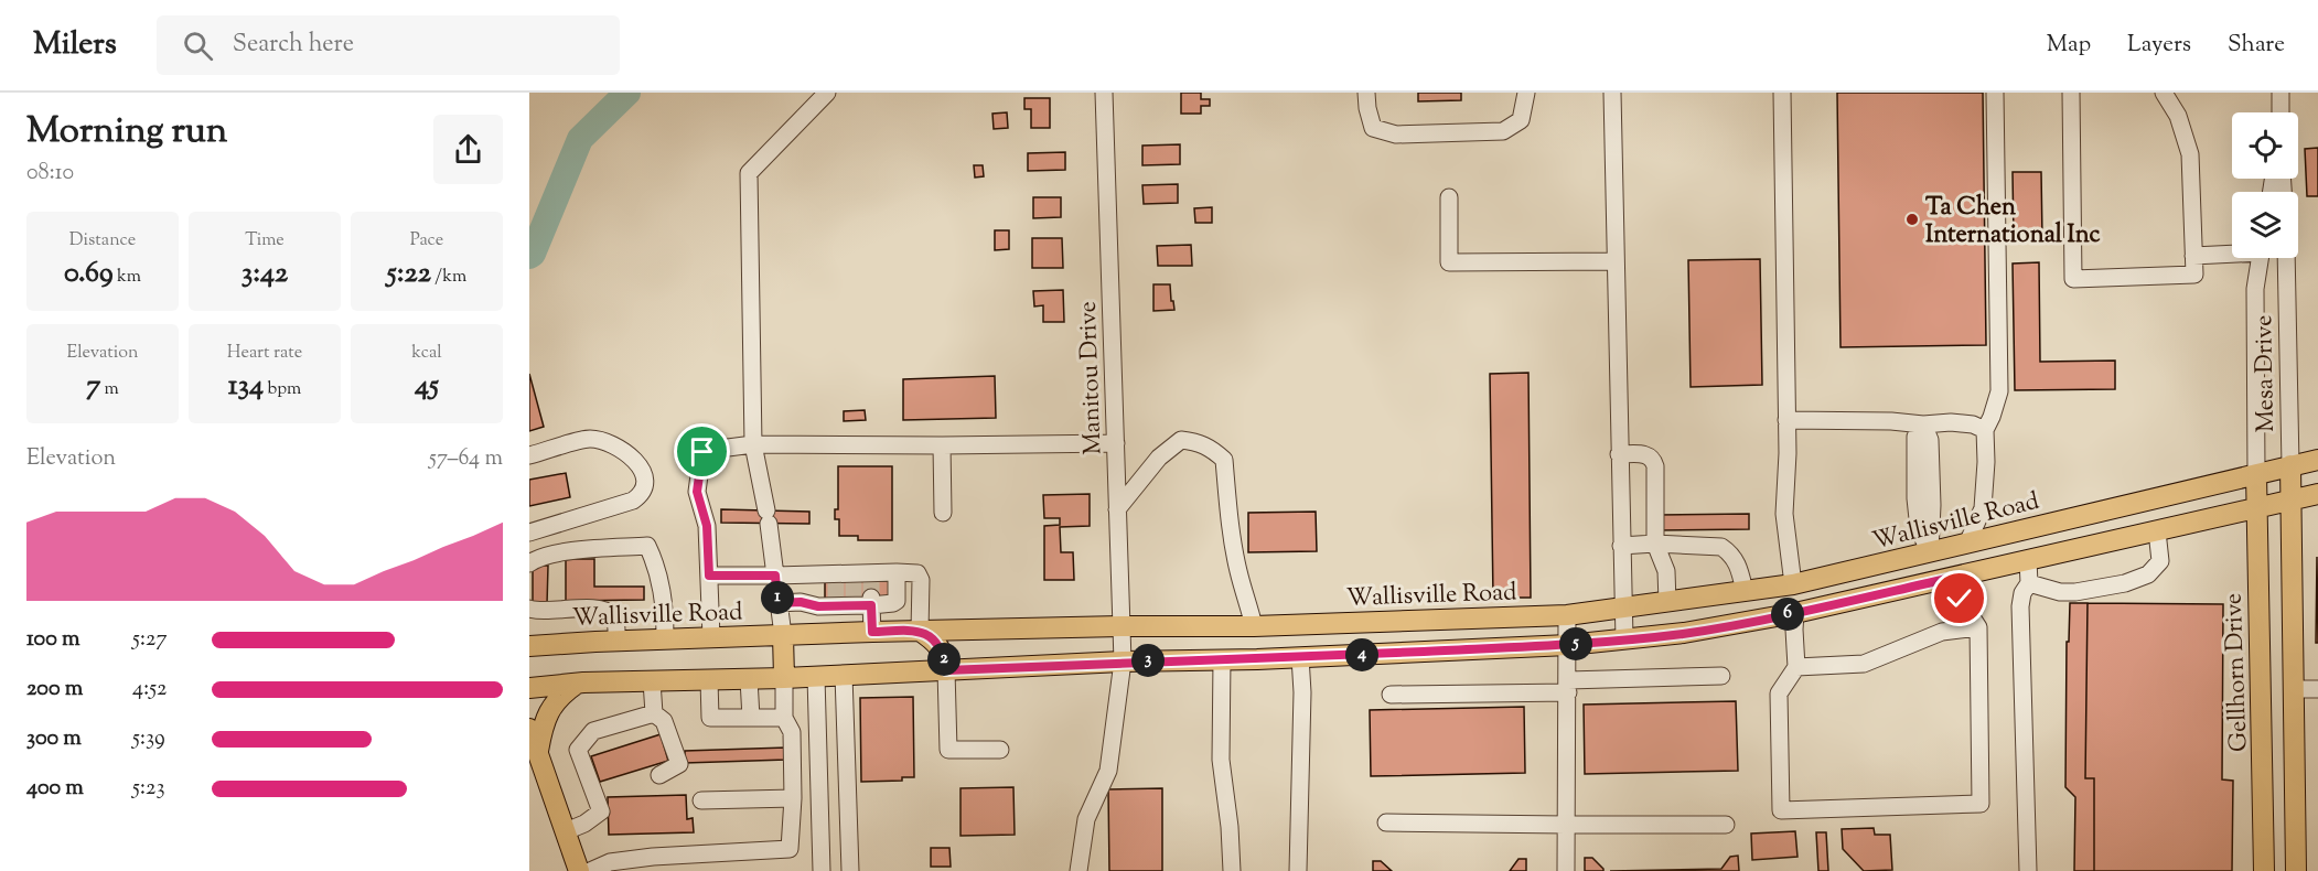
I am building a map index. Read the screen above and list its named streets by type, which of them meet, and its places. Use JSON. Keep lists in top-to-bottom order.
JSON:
{
  "streets": {
    "main road": ["Mesa Drive", "Wallisville Road", "Gellhorn Drive"],
    "street": ["Manitou Drive"]
  },
  "crossings": [
    ["Mesa Drive", "Wallisville Road"],
    ["Mesa Drive", "Gellhorn Drive"],
    ["Manitou Drive", "Wallisville Road"],
    ["Wallisville Road", "Gellhorn Drive"]
  ],
  "places": ["Ta Chen International Inc"],
  "page": {
    "header": "Milers",
    "search": "Search here",
    "nav": ["Map", "Layers", "Share"],
    "heading": ["Morning run", "08:10"],
    "stats": [
      ["Distance", "0.69 km"],
      ["Time", "3:42"],
      ["Pace", "5:22 /km"],
      ["Elevation", "7 m"],
      ["Heart rate", "134 bpm"],
      ["kcal", "45"]
    ],
    "chart": ["Elevation", "57–64 m"],
    "pins": [
      "1",
      "6",
      "5",
      "4",
      "2",
      "3"
    ],
    "list": [
      {
        "name": "100 m",
        "note": "5:27"
      },
      {
        "name": "200 m",
        "note": "4:52"
      },
      {
        "name": "300 m",
        "note": "5:39"
      },
      {
        "name": "400 m",
        "note": "5:23"
      }
    ]
  }
}
